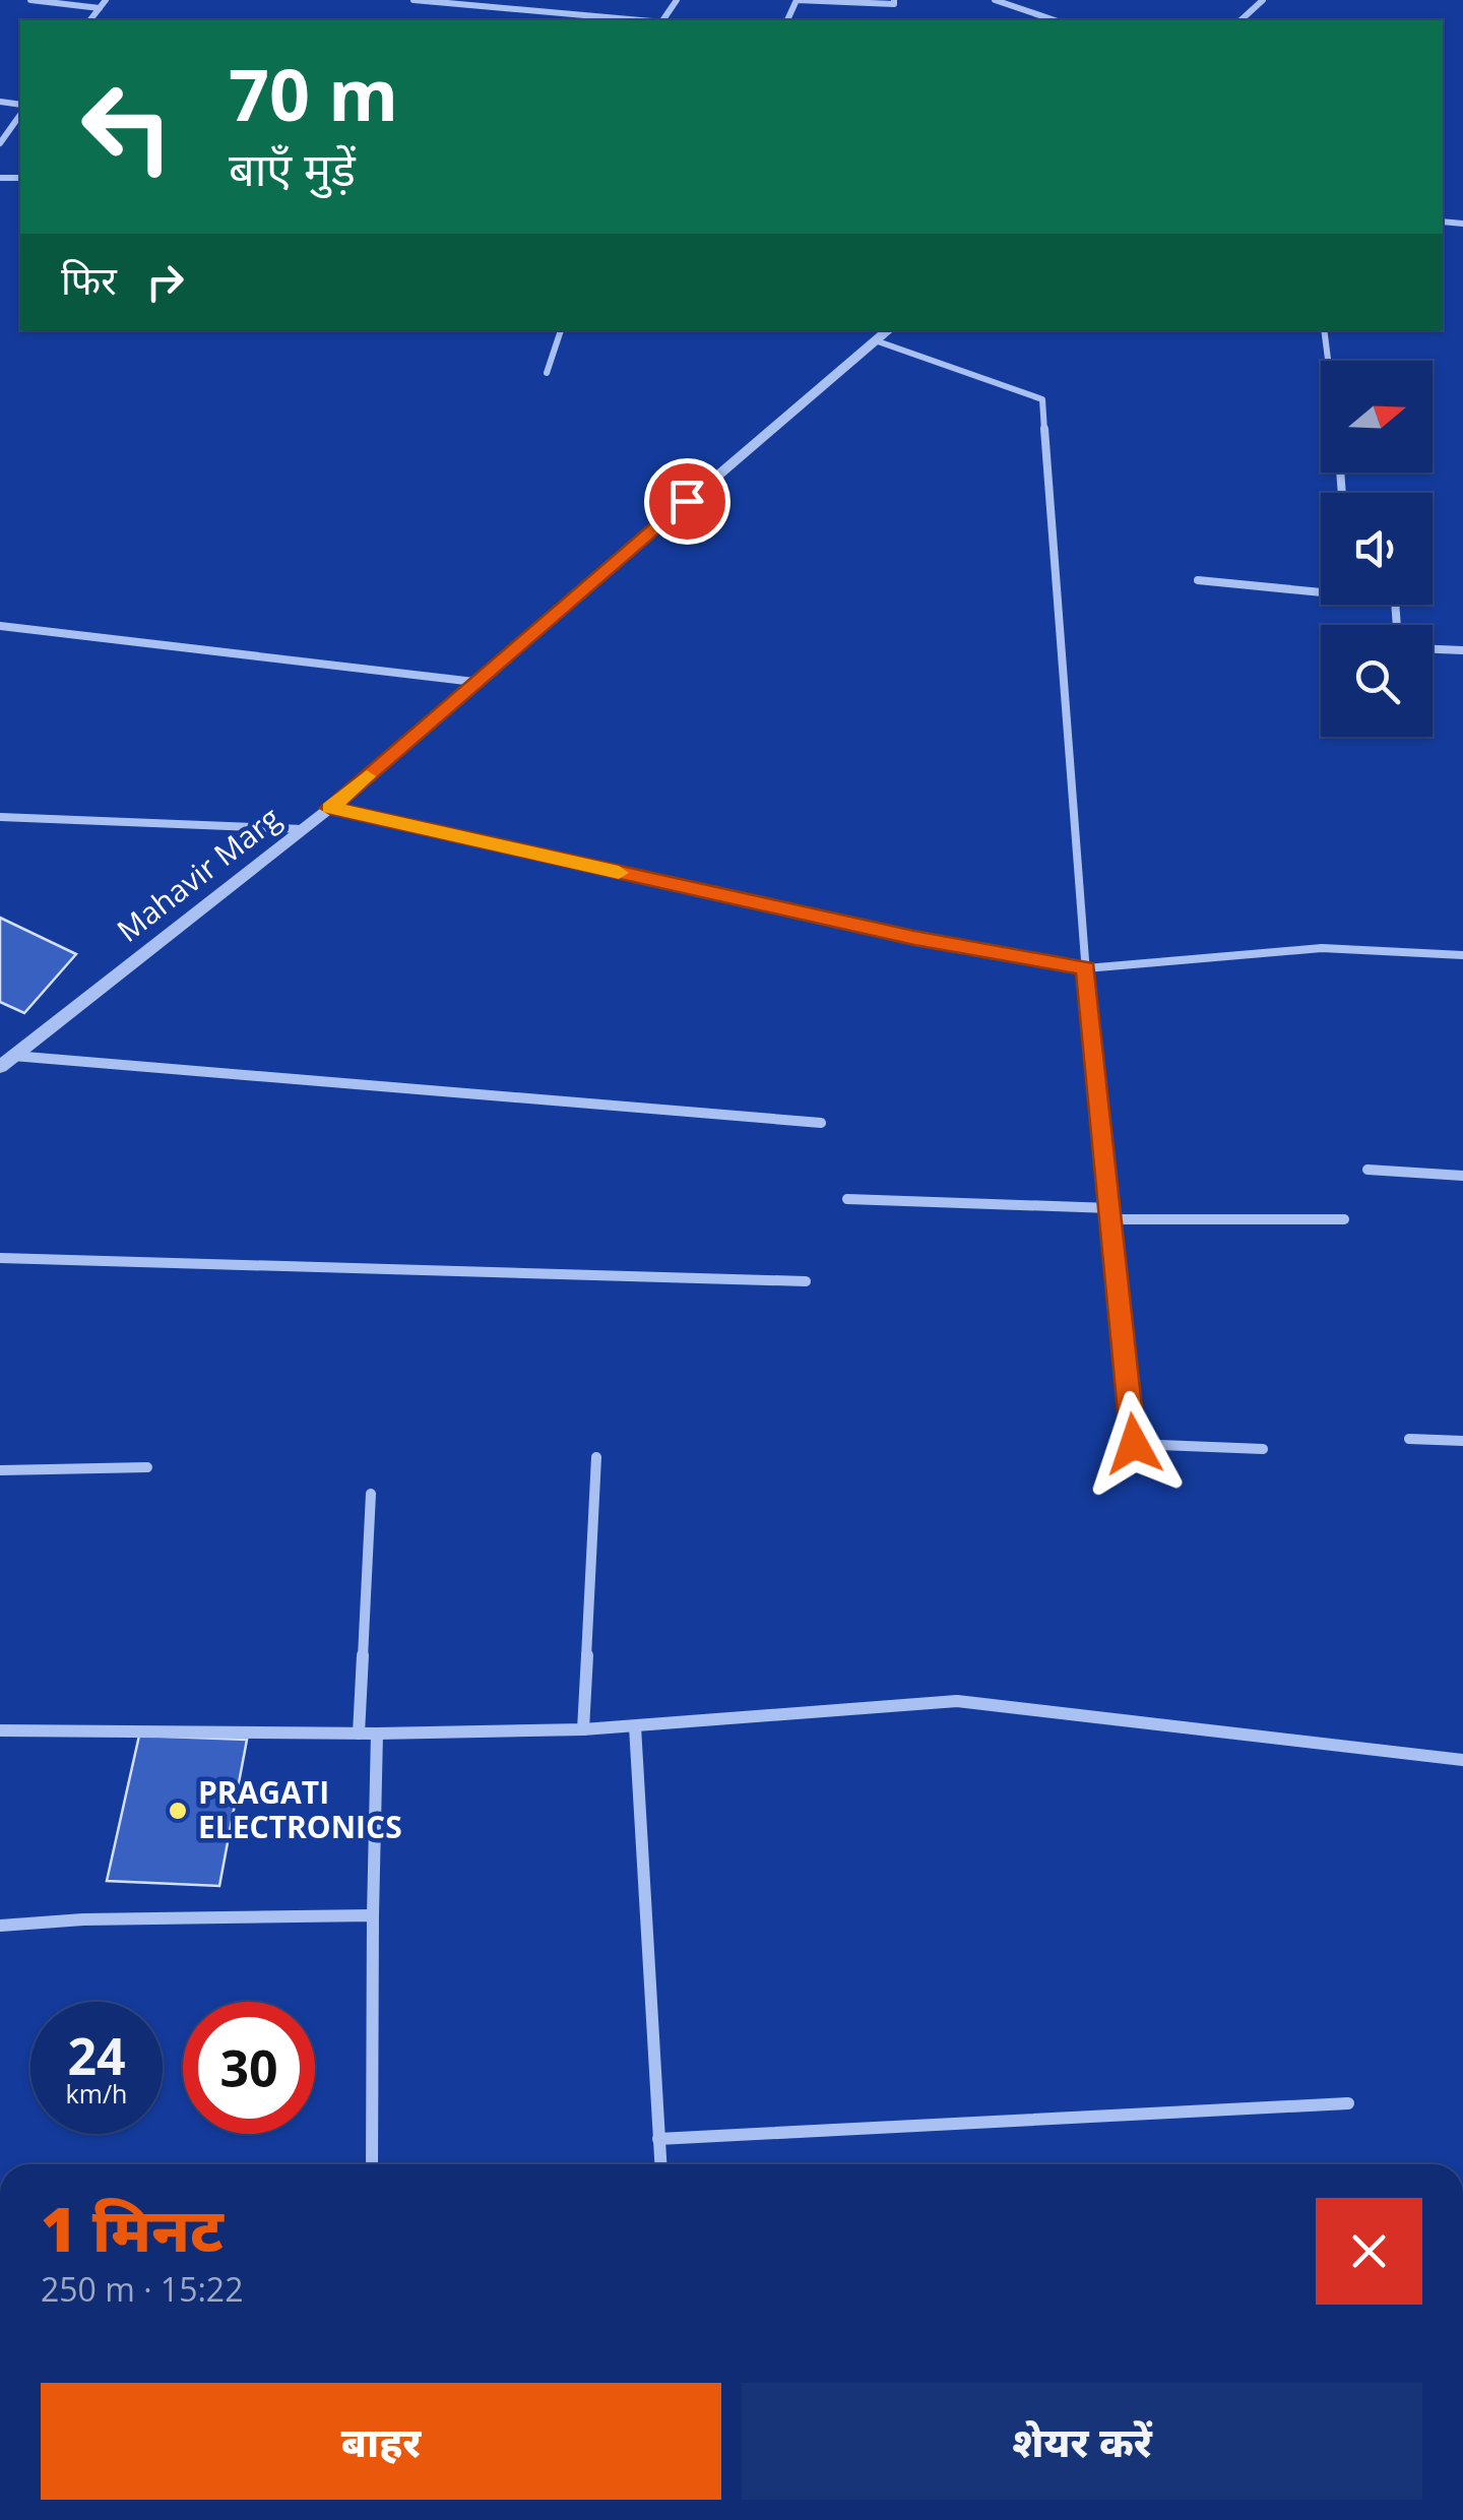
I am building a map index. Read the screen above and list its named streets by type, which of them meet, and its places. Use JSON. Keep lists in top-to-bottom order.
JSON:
{
  "streets": {
    "street": ["Mahavir Marg"]
  },
  "places": ["PRAGATI ELECTRONICS"],
  "north": "right",
  "page": {
    "turn": ["70 m", "बाएँ मुड़ें"],
    "then": "फिर",
    "speed": "24 km/h",
    "limit": "30",
    "heading": ["1 मिनट", "250 m · 15:22"],
    "buttons": ["बाहर", "शेयर करें"]
  }
}
